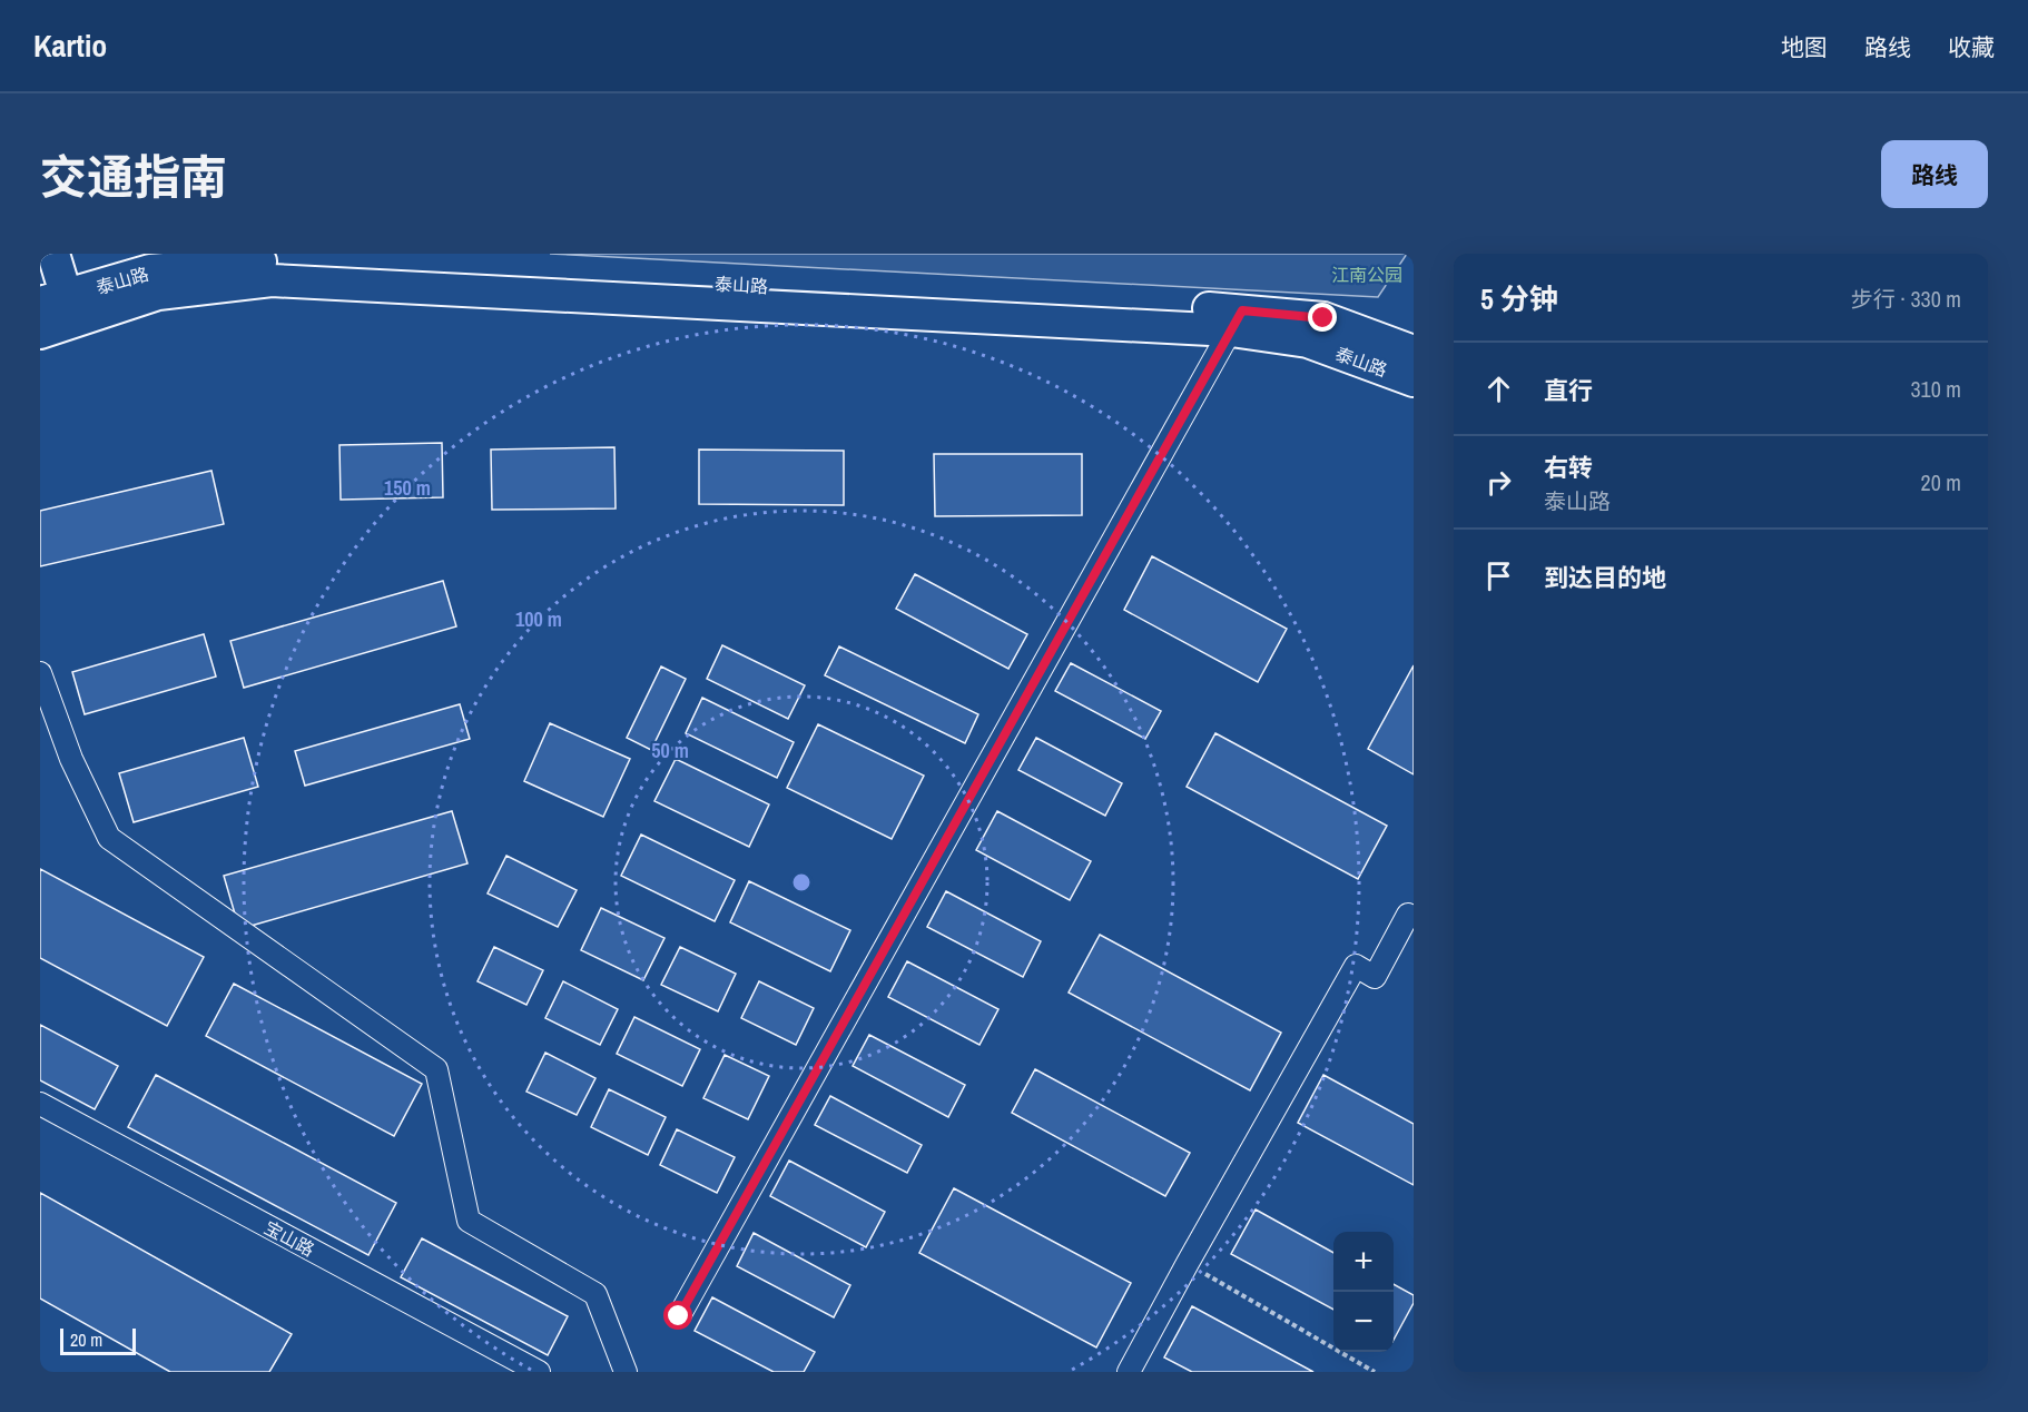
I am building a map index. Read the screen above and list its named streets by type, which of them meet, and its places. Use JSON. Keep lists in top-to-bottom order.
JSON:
{
  "streets": {
    "main road": ["泰山路"],
    "street": ["宝山路"]
  },
  "parks": ["江南公园"],
  "scale_bar": "20 m",
  "page": {
    "header": "Kartio",
    "nav": ["地图", "路线", "收藏"],
    "title": "交通指南",
    "buttons": "路线",
    "heading": ["5 分钟", "步行 · 330 m"],
    "list": [
      ["直行", "310 m"],
      ["右转", "泰山路", "20 m"],
      "到达目的地"
    ],
    "map_buttons": ["+", "−"],
    "scale": "20 m"
  },
  "rings": ["150 m", "100 m", "50 m"]
}
